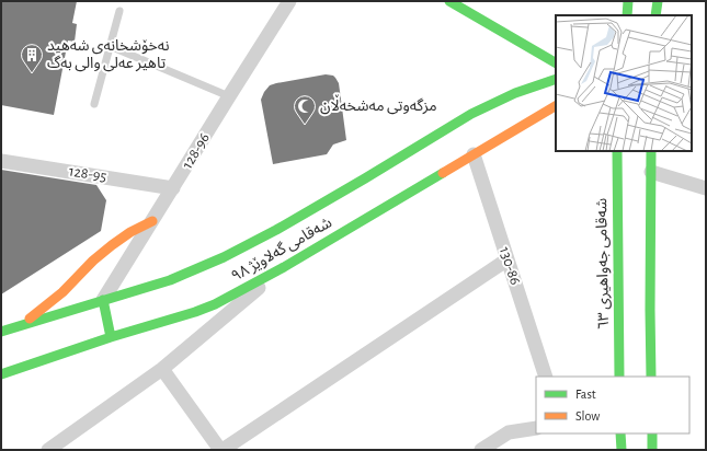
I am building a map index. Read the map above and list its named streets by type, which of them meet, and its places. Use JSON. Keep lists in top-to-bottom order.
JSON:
{
  "streets": {
    "main road": ["شەقامی گەلاوێژ ٩٨", "شەقامی جەواهیری ٦٣"],
    "street": ["128-96", "128-95", "130-86"]
  },
  "crossings": [
    ["128-96", "128-95"],
    ["128-96", "شەقامی گەلاوێژ ٩٨"],
    ["شەقامی گەلاوێژ ٩٨", "130-86"]
  ],
  "places": {
    "building": ["نەخۆشخانەی شەهید تاهیر عەلی والی بەگ"],
    "mosque": ["مزگەوتی مەشخەڵان"]
  },
  "legend": ["Fast", "Slow"]
}
